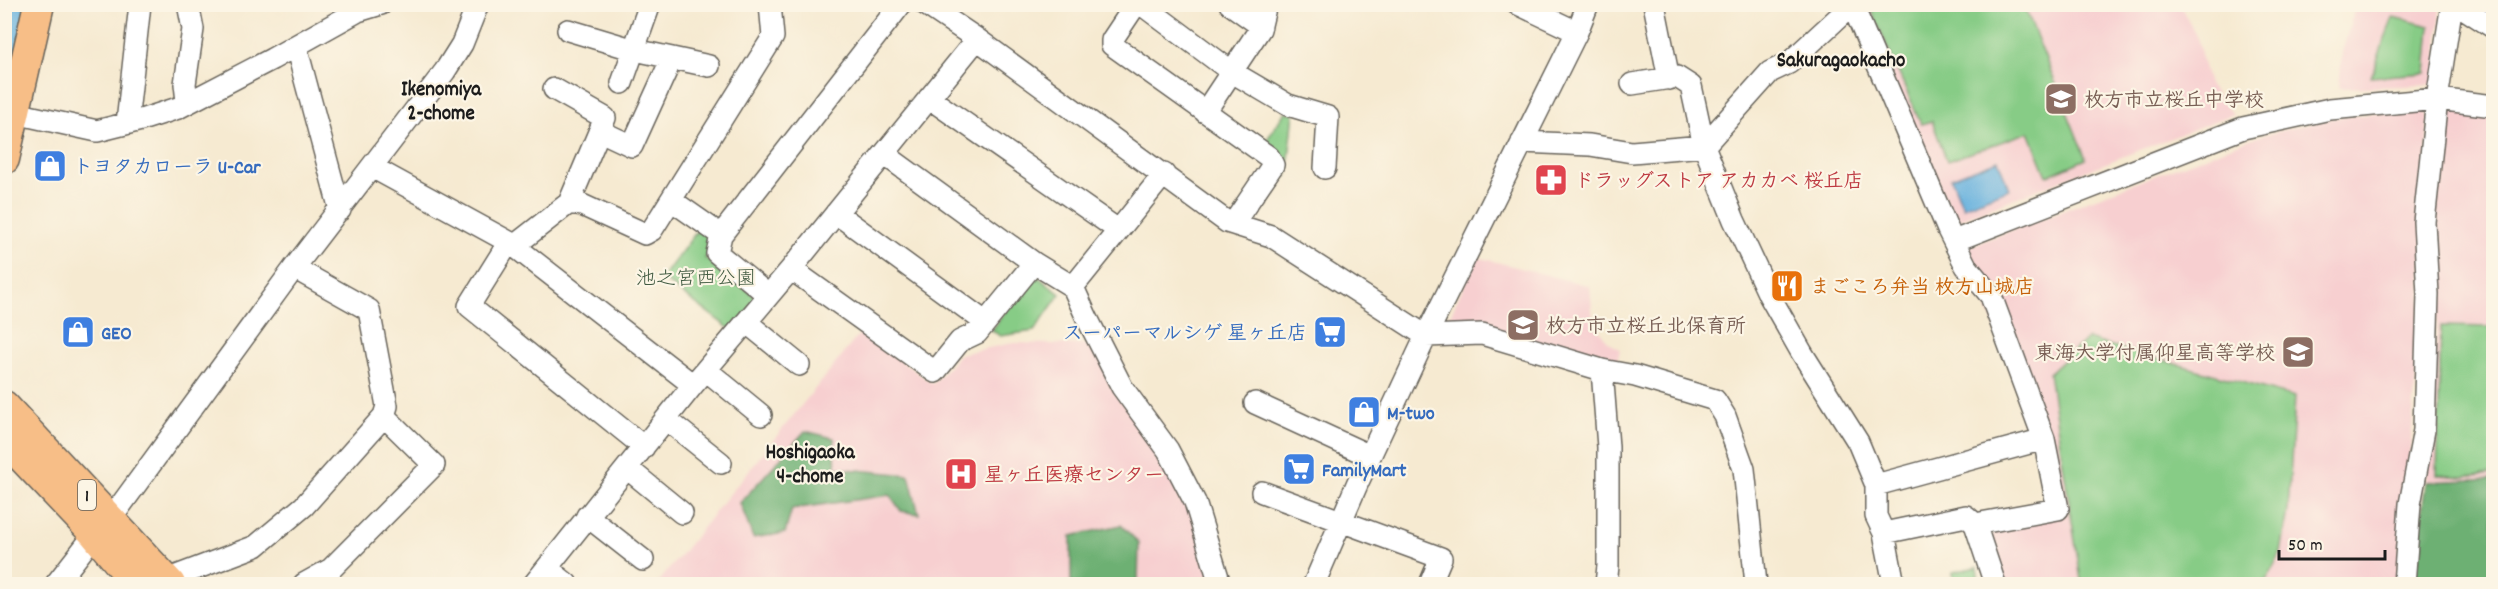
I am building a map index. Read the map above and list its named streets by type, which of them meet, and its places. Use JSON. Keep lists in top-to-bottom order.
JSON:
{
  "streets": {
    "highway": ["1"]
  },
  "districts": ["Sakuragaokacho", "Ikenomiya 2-chome", "Hoshigaoka 4-chome"],
  "parks": ["池之宮西公園"],
  "places": {
    "school or university": ["枚方市立桜丘中学校", "枚方市立桜丘北保育所", "東海大学付属仰星高等学校"],
    "shop": ["トヨタカローラ U-Car", "GEO", "M-two"],
    "pharmacy": ["ドラッグストア アカカベ 桜丘店"],
    "restaurant": ["まごころ弁当 枚方山城店"],
    "supermarket": ["スーパーマルシゲ 星ヶ丘店", "FamilyMart"],
    "hospital": ["星ヶ丘医療センター"]
  },
  "scale_bar": "50 m"
}
